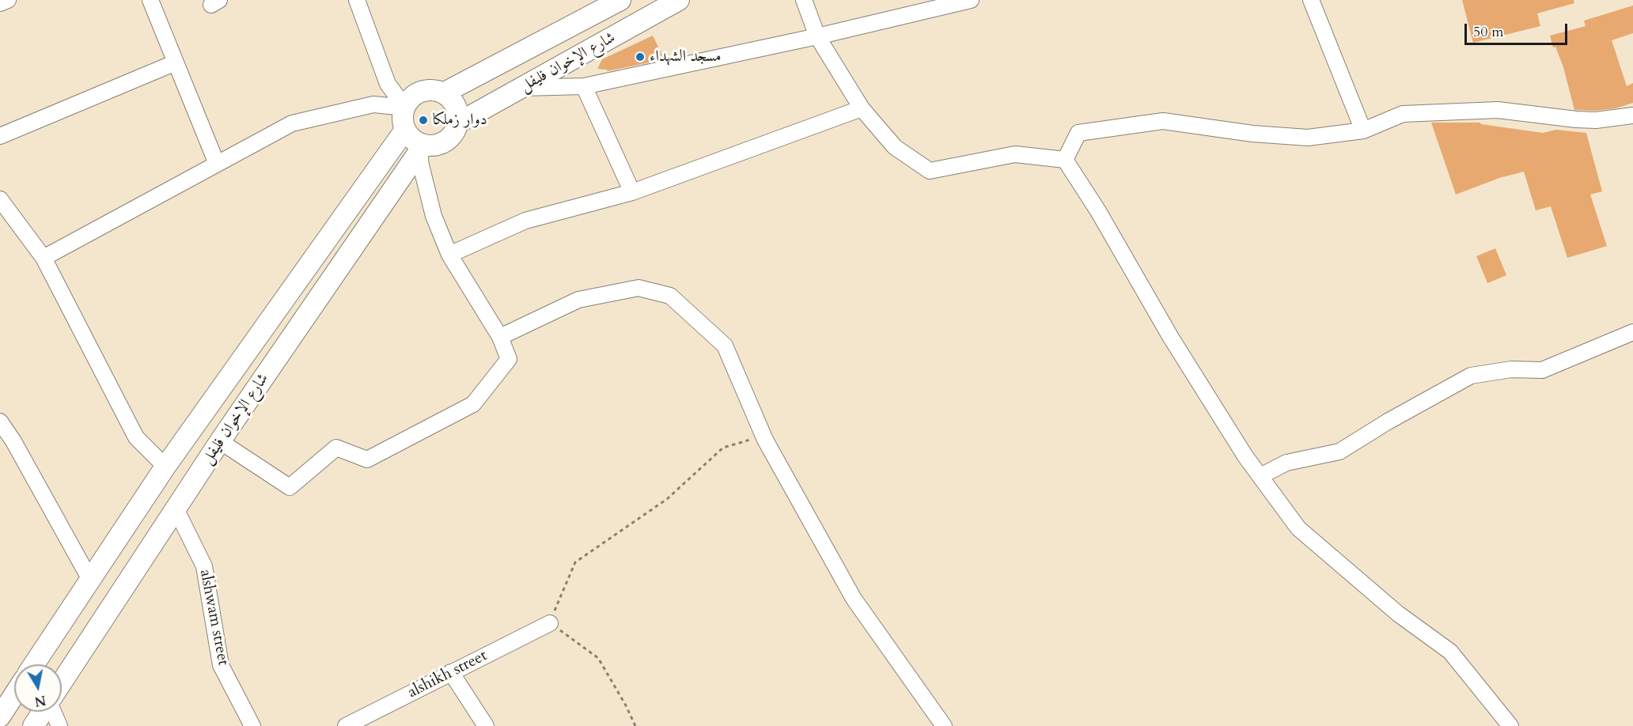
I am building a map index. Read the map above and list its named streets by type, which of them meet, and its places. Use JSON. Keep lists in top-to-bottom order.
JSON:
{
  "streets": {
    "main road": ["شارع الإخوان فليفل"],
    "street": ["alshwam street", "alshikh street"]
  },
  "crossings": [
    ["شارع الإخوان فليفل", "alshwam street"]
  ],
  "places": ["مسجد الشهداء", "دوار زملكا"],
  "scale_bar": "50 m",
  "north": "bottom"
}
